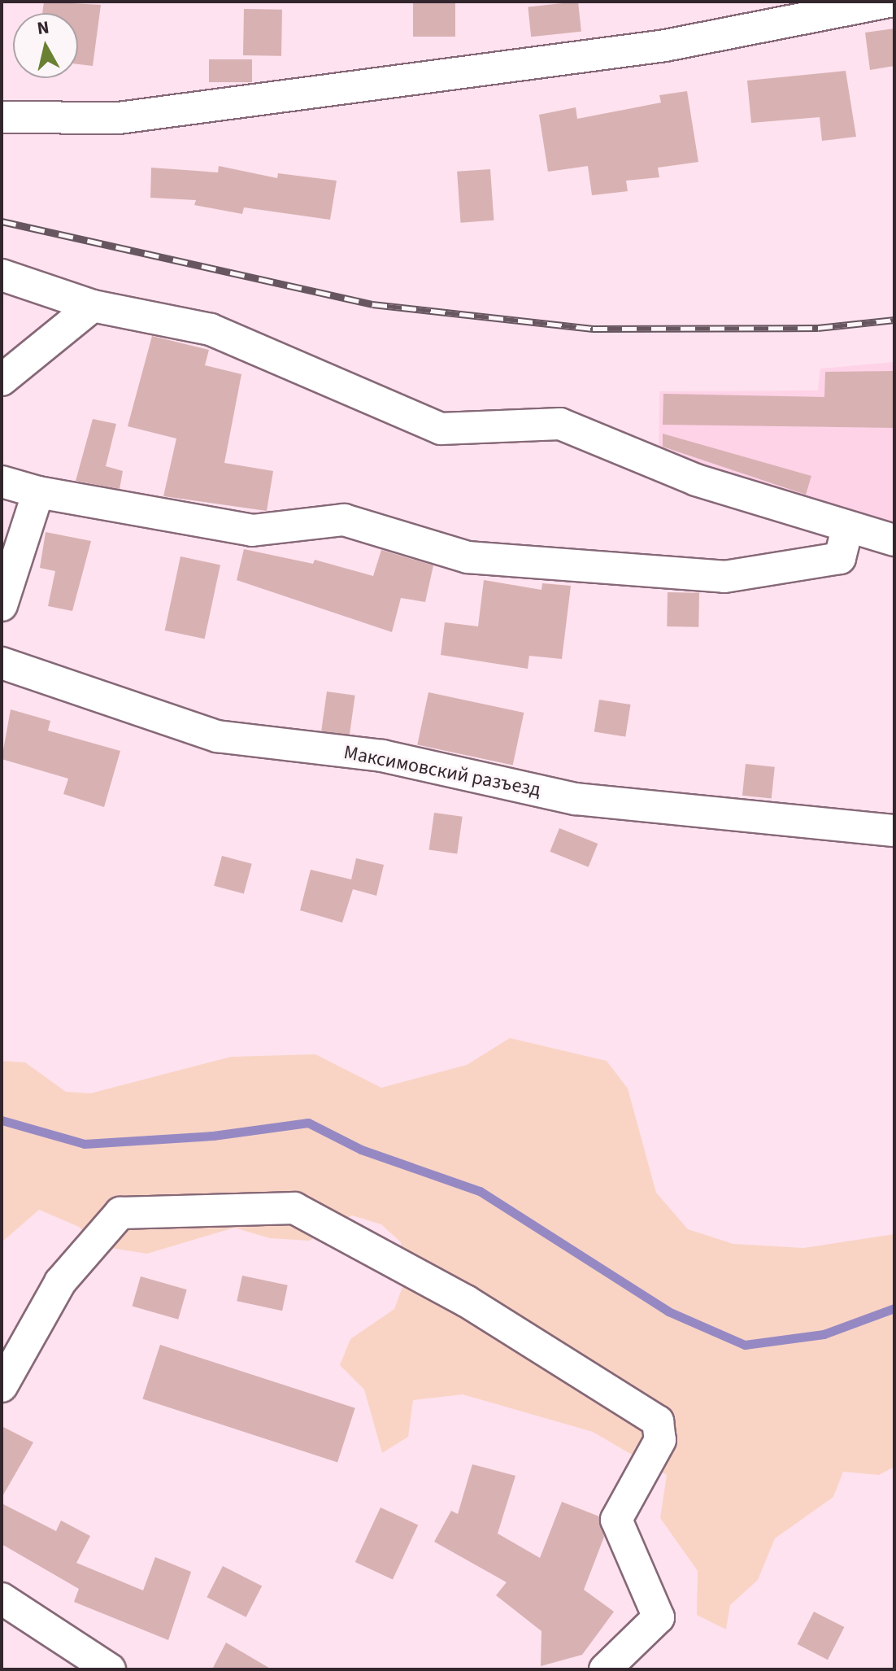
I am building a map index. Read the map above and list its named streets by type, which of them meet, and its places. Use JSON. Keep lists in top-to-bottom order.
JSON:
{
  "streets": {
    "street": ["Максимовский разъезд"]
  },
  "north": "top"
}
